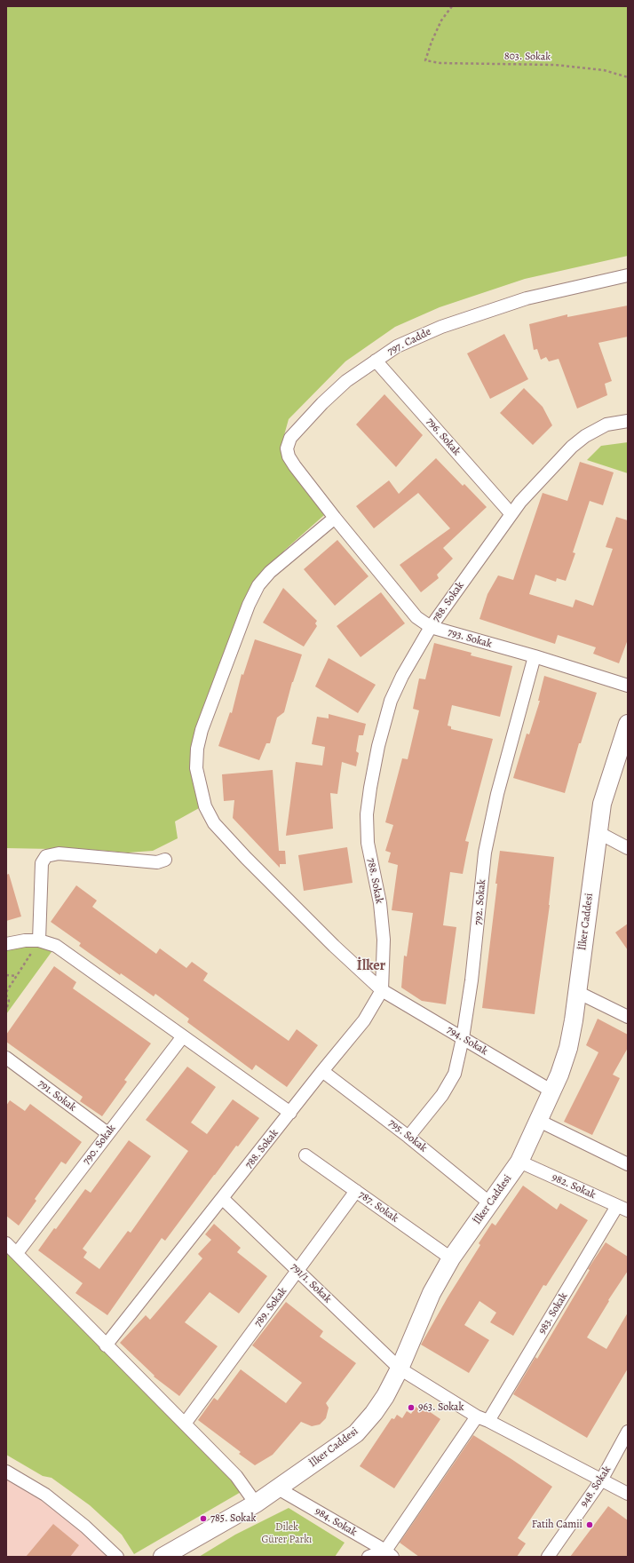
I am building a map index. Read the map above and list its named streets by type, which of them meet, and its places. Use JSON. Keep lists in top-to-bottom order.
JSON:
{
  "streets": {
    "main road": ["İlker Caddesi"],
    "street": [
      "797. Cadde",
      "796. Sokak",
      "788. Sokak",
      "793. Sokak",
      "792. Sokak",
      "794. Sokak",
      "791. Sokak",
      "795. Sokak",
      "790. Sokak",
      "982. Sokak",
      "787. Sokak",
      "791/1. Sokak",
      "789. Sokak",
      "983. Sokak",
      "948. Sokak",
      "984. Sokak"
    ],
    "path": ["803. Sokak"]
  },
  "crossings": [
    ["797. Cadde", "796. Sokak"],
    ["797. Cadde", "793. Sokak"],
    ["797. Cadde", "794. Sokak"],
    ["796. Sokak", "788. Sokak"],
    ["788. Sokak", "793. Sokak"],
    ["788. Sokak", "794. Sokak"],
    ["788. Sokak", "795. Sokak"],
    ["788. Sokak", "791/1. Sokak"],
    ["793. Sokak", "792. Sokak"],
    ["793. Sokak", "794. Sokak"],
    ["792. Sokak", "794. Sokak"],
    ["792. Sokak", "795. Sokak"],
    ["İlker Caddesi", "794. Sokak"],
    ["İlker Caddesi", "795. Sokak"],
    ["İlker Caddesi", "982. Sokak"],
    ["İlker Caddesi", "787. Sokak"],
    ["İlker Caddesi", "791/1. Sokak"],
    ["İlker Caddesi", "984. Sokak"],
    ["791. Sokak", "790. Sokak"],
    ["982. Sokak", "983. Sokak"],
    ["787. Sokak", "789. Sokak"],
    ["791/1. Sokak", "789. Sokak"],
    ["983. Sokak", "984. Sokak"]
  ],
  "districts": ["İlker"],
  "parks": ["Dilek Gürer Parkı"],
  "places": ["963. Sokak", "785. Sokak", "Fatih Camii"]
}
